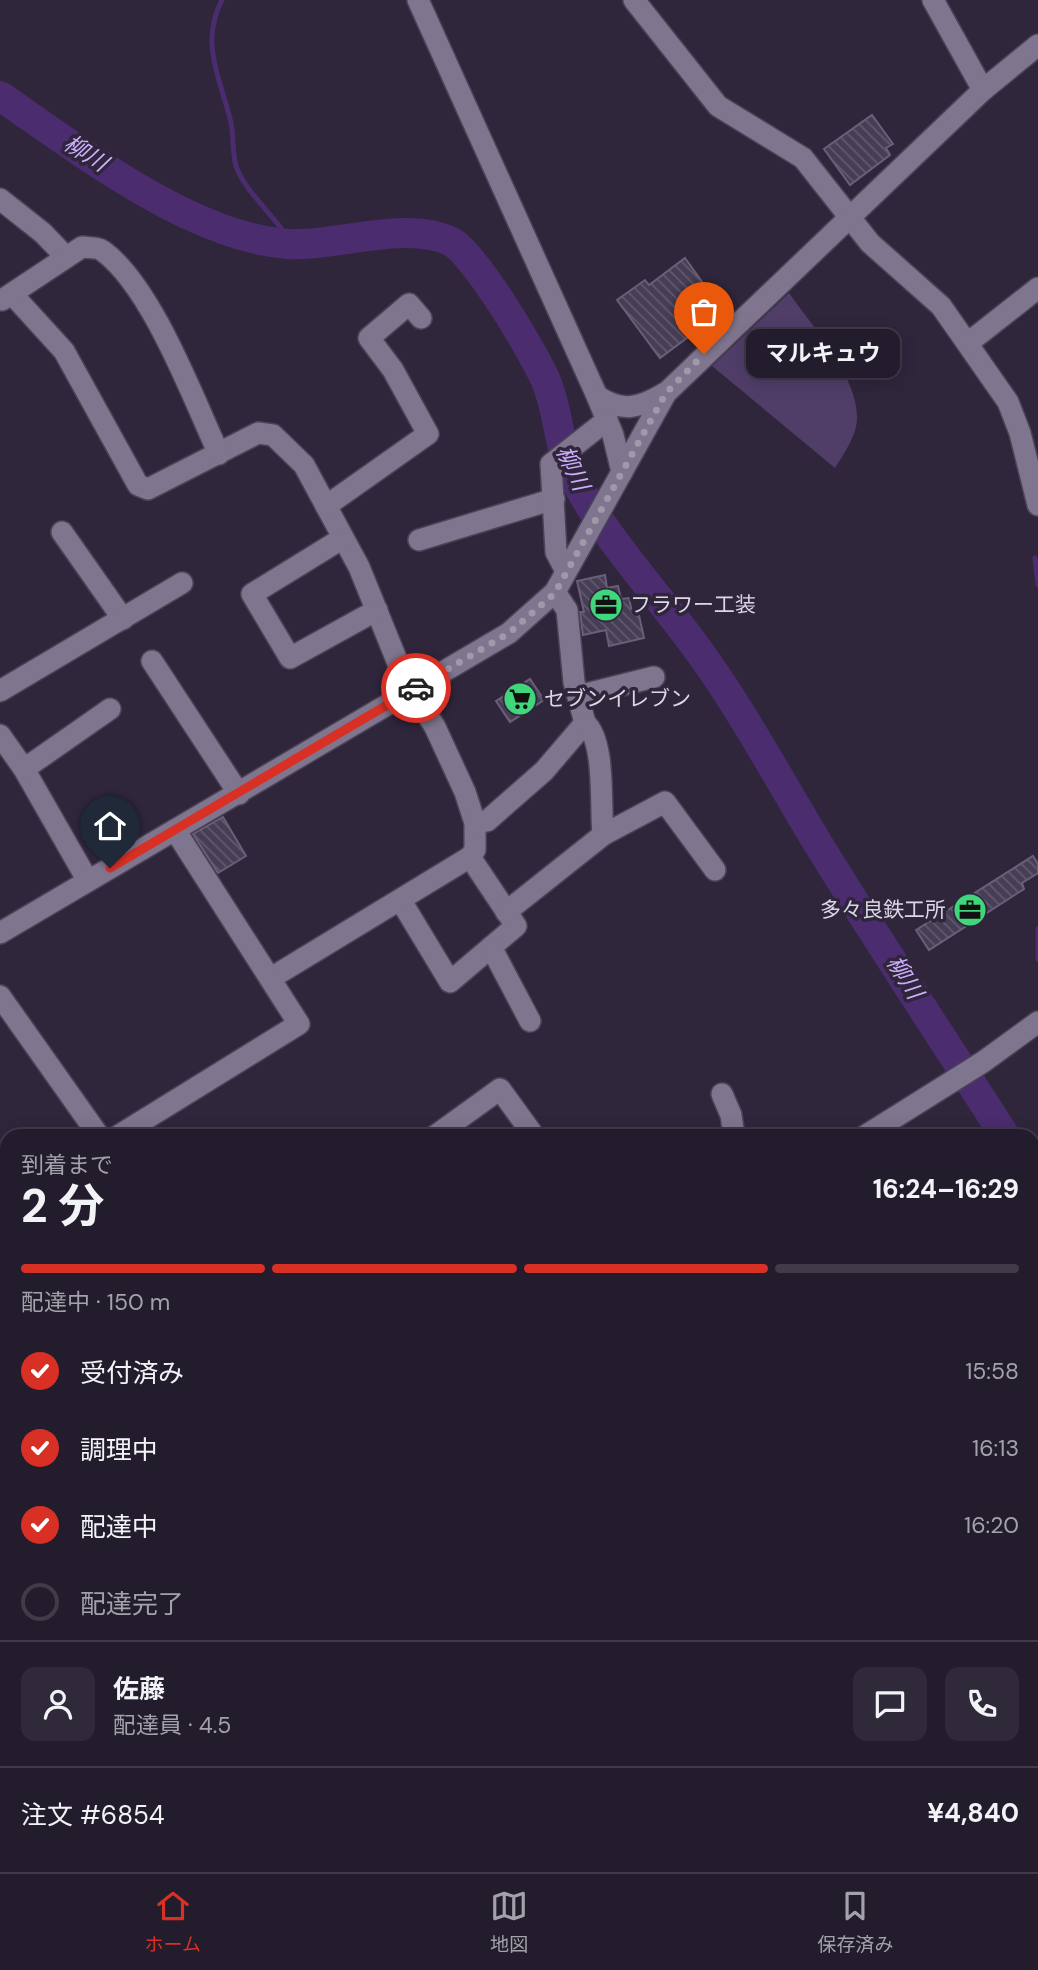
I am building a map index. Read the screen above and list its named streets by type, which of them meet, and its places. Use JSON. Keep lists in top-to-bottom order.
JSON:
{
  "water": ["柳川"],
  "places": {
    "other": ["マルキュウ"],
    "office": ["フラワー工装", "多々良鉄工所"],
    "supermarket": ["セブンイレブン"]
  },
  "page": {
    "bubble": "マルキュウ",
    "heading": ["2 分", "到着まで", "16:24–16:29"],
    "panel": [
      "佐藤",
      "配達員 · 4.5",
      "注文 #6854",
      "¥4,840"
    ],
    "bar": "配達中 · 150 m",
    "list": [
      ["受付済み", "15:58"],
      ["調理中", "16:13"],
      ["配達中", "16:20"],
      "配達完了"
    ],
    "tabs": ["ホーム", "地図", "保存済み"]
  }
}
